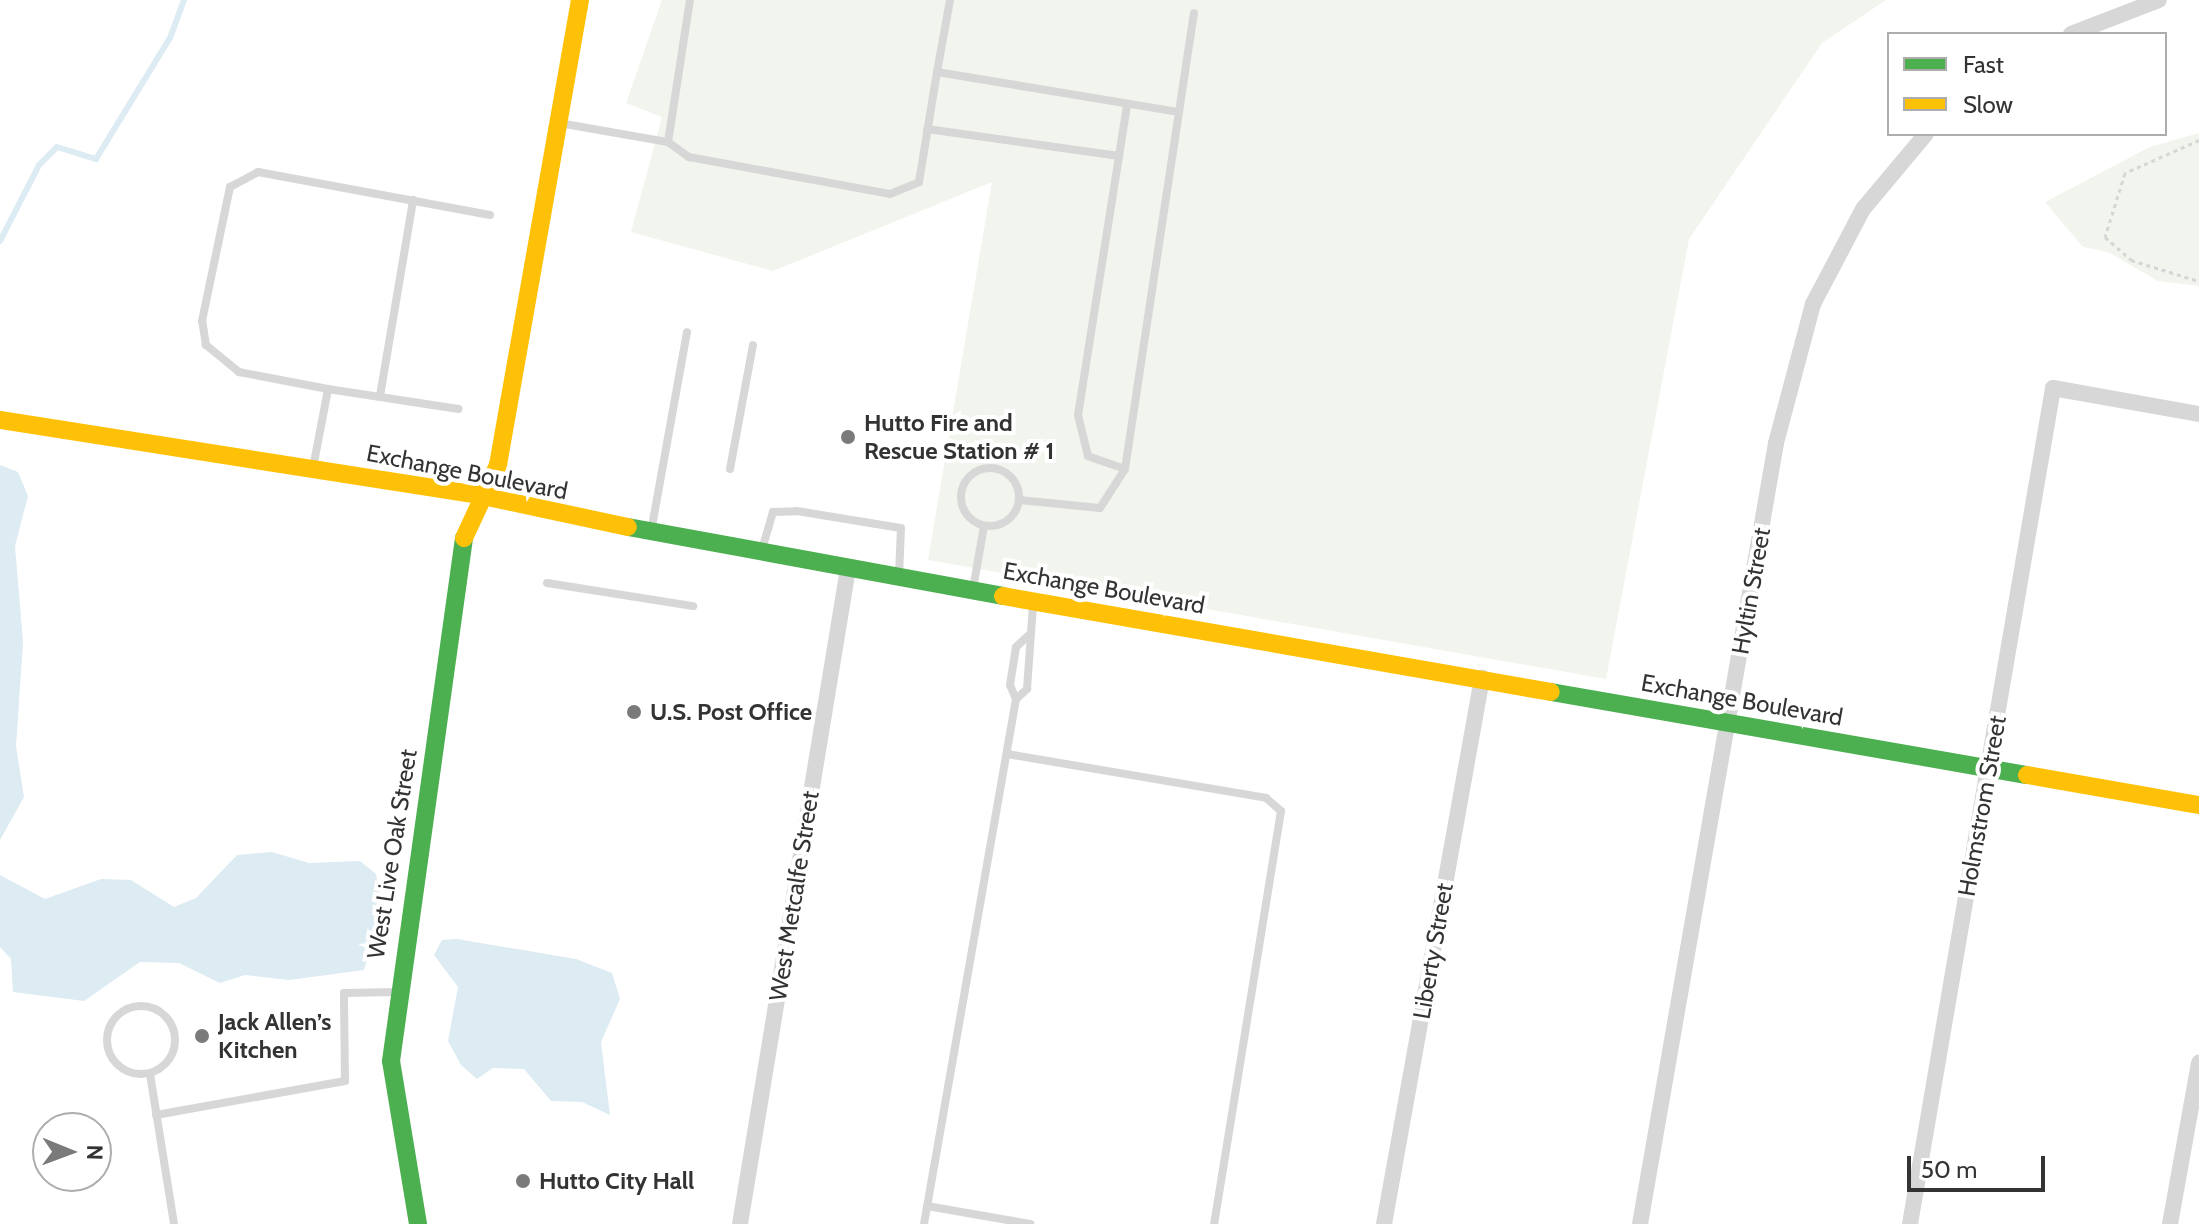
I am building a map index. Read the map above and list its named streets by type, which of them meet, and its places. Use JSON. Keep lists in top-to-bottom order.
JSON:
{
  "streets": {
    "street": [
      "Exchange Boulevard",
      "Hyltin Street",
      "Holmstrom Street",
      "West Live Oak Street",
      "West Metcalfe Street",
      "Liberty Street"
    ]
  },
  "crossings": [
    ["Exchange Boulevard", "Hyltin Street"],
    ["Exchange Boulevard", "Holmstrom Street"],
    ["Exchange Boulevard", "West Live Oak Street"],
    ["Exchange Boulevard", "West Metcalfe Street"],
    ["Exchange Boulevard", "Liberty Street"]
  ],
  "places": [
    "Hutto Fire and Rescue Station # 1",
    "U.S. Post Office",
    "Jack Allen’s Kitchen",
    "Hutto City Hall"
  ],
  "legend": ["Fast", "Slow"],
  "scale_bar": "50 m",
  "north": "right"
}
